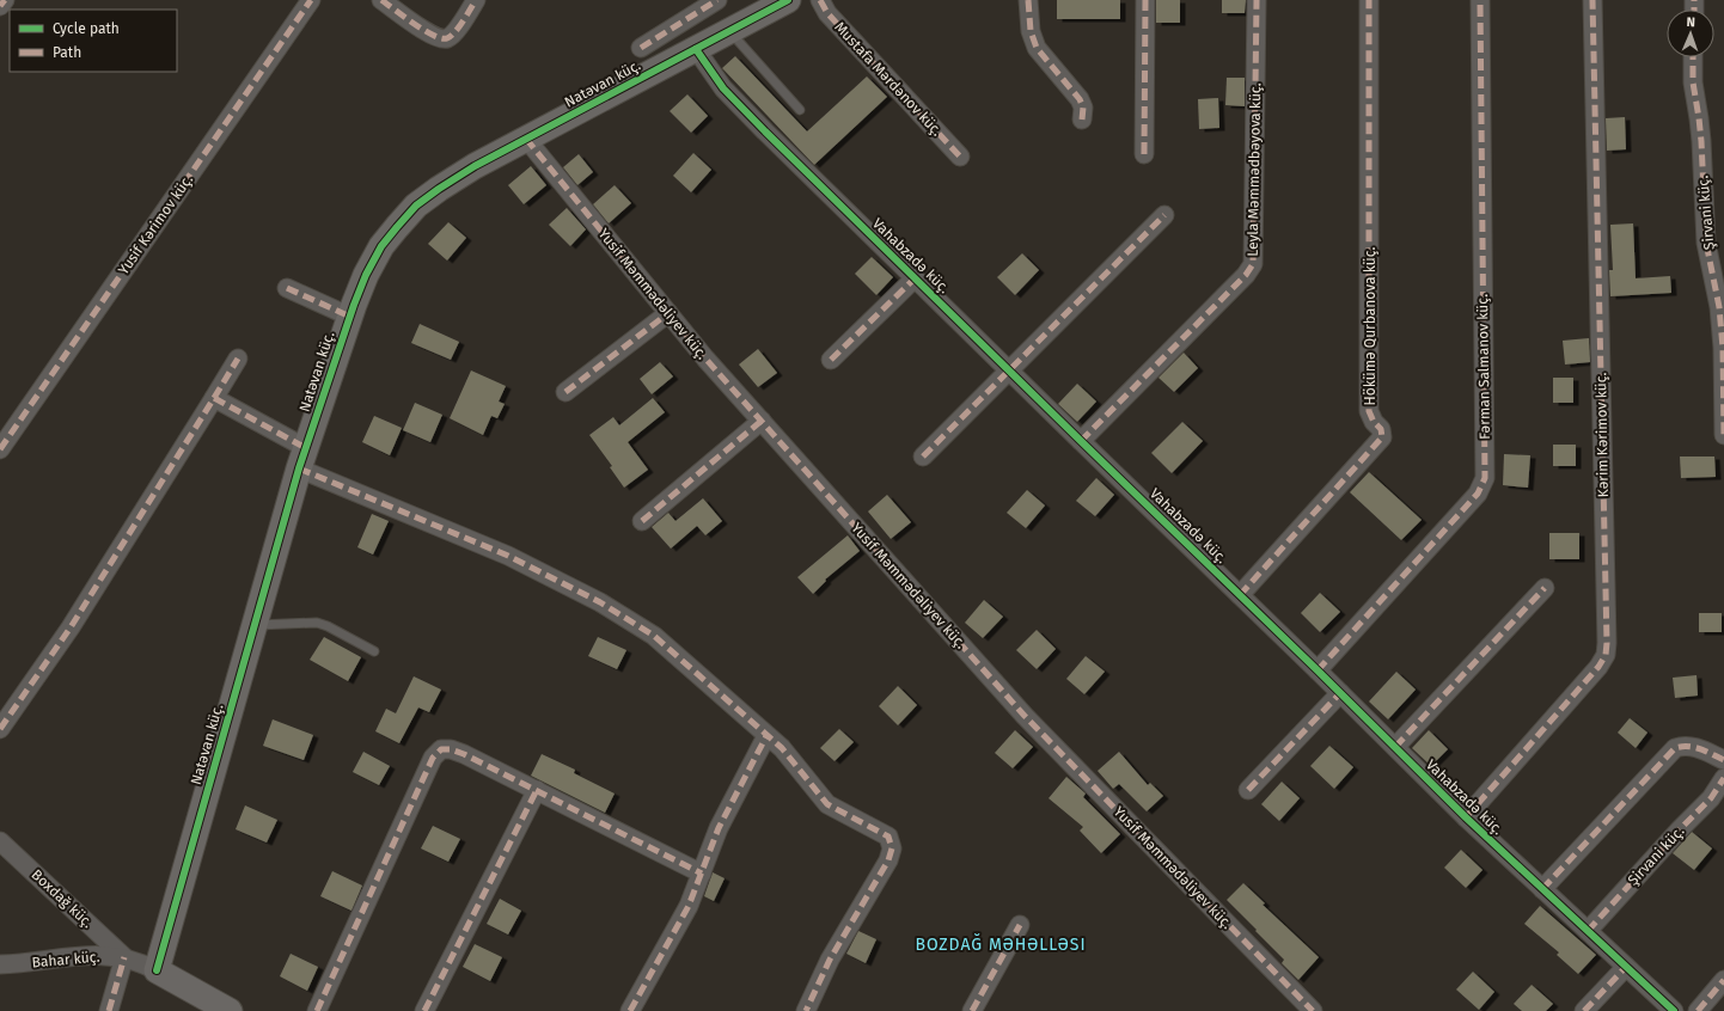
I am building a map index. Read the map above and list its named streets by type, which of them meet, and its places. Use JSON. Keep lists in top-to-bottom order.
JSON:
{
  "streets": {
    "street": [
      "Mustafa Mərdənov küç.",
      "Natəvan küç.",
      "Leyla Məmmədbəyova küç.",
      "Şirvani küç.",
      "Yusif Kərimov küç.",
      "Vahabzadə küç.",
      "Yusif Məmmədəliyev küç.",
      "Hökümə Qurbanova küç.",
      "Fərman Salmanov küç.",
      "Kərim Kərimov küç.",
      "Boxdağ küç.",
      "Bahar küç."
    ]
  },
  "crossings": [
    ["Natəvan küç.", "Vahabzadə küç."],
    ["Natəvan küç.", "Yusif Məmmədəliyev küç."],
    ["Natəvan küç.", "Bahar küç."],
    ["Leyla Məmmədbəyova küç.", "Vahabzadə küç."],
    ["Şirvani küç.", "Vahabzadə küç."],
    ["Vahabzadə küç.", "Hökümə Qurbanova küç."],
    ["Vahabzadə küç.", "Fərman Salmanov küç."],
    ["Vahabzadə küç.", "Kərim Kərimov küç."],
    ["Boxdağ küç.", "Bahar küç."]
  ],
  "districts": ["BOZDAĞ MƏHƏLLƏSI"],
  "legend": ["Cycle path", "Path"],
  "north": "top"
}
